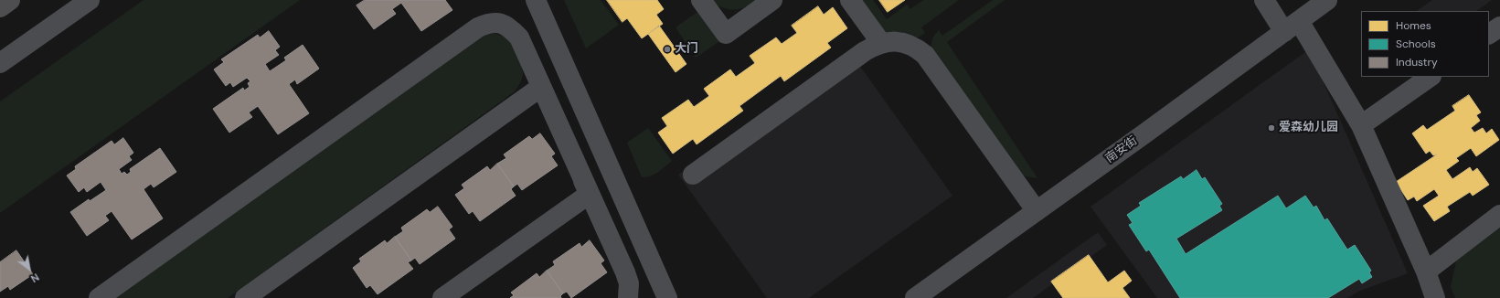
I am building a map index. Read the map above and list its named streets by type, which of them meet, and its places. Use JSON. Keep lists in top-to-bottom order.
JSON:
{
  "streets": {
    "street": ["南安街"]
  },
  "places": ["大门", "爱森幼儿园"],
  "legend": ["Homes", "Schools", "Industry"],
  "north": "bottom right"
}
